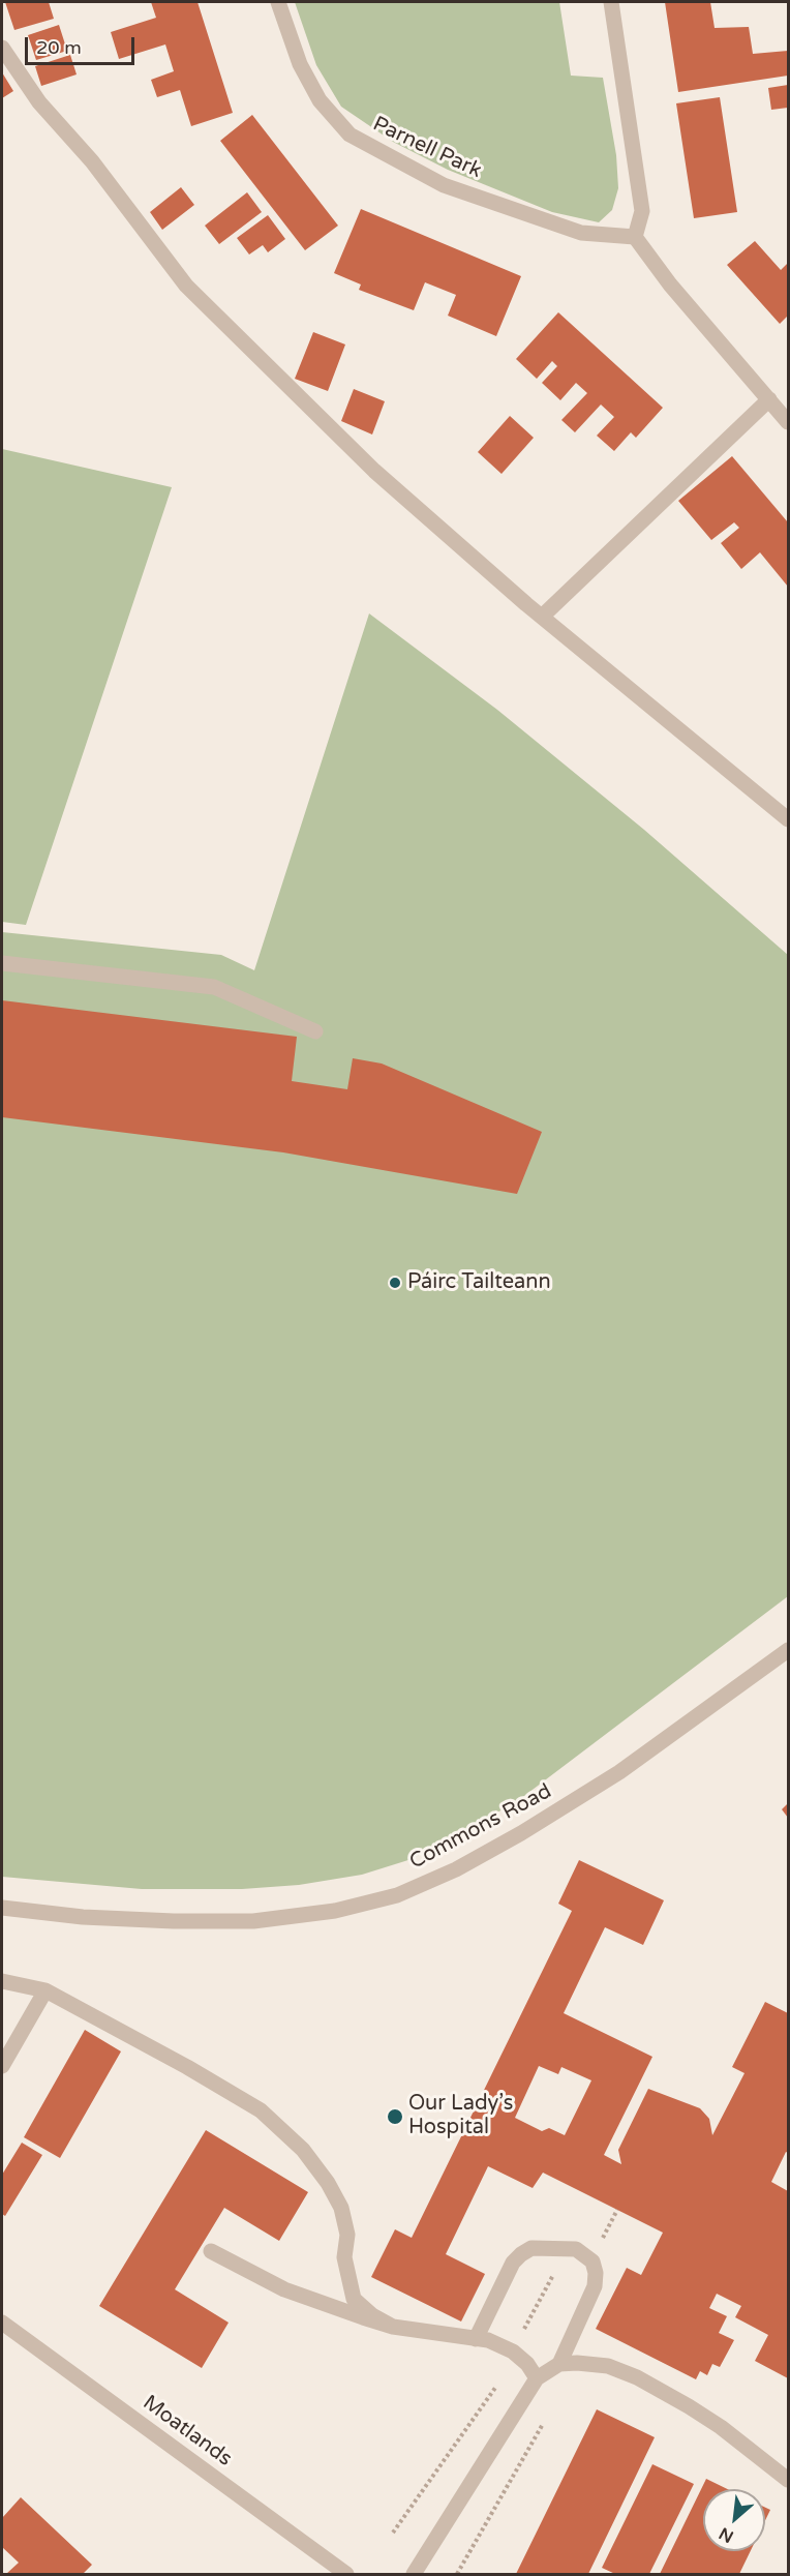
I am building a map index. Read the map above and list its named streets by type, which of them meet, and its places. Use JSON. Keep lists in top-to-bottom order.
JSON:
{
  "streets": {
    "street": ["Parnell Park", "Commons Road", "Moatlands"]
  },
  "places": ["Páirc Tailteann", "Our Lady’s Hospital"],
  "scale_bar": "20 m",
  "north": "bottom left"
}
